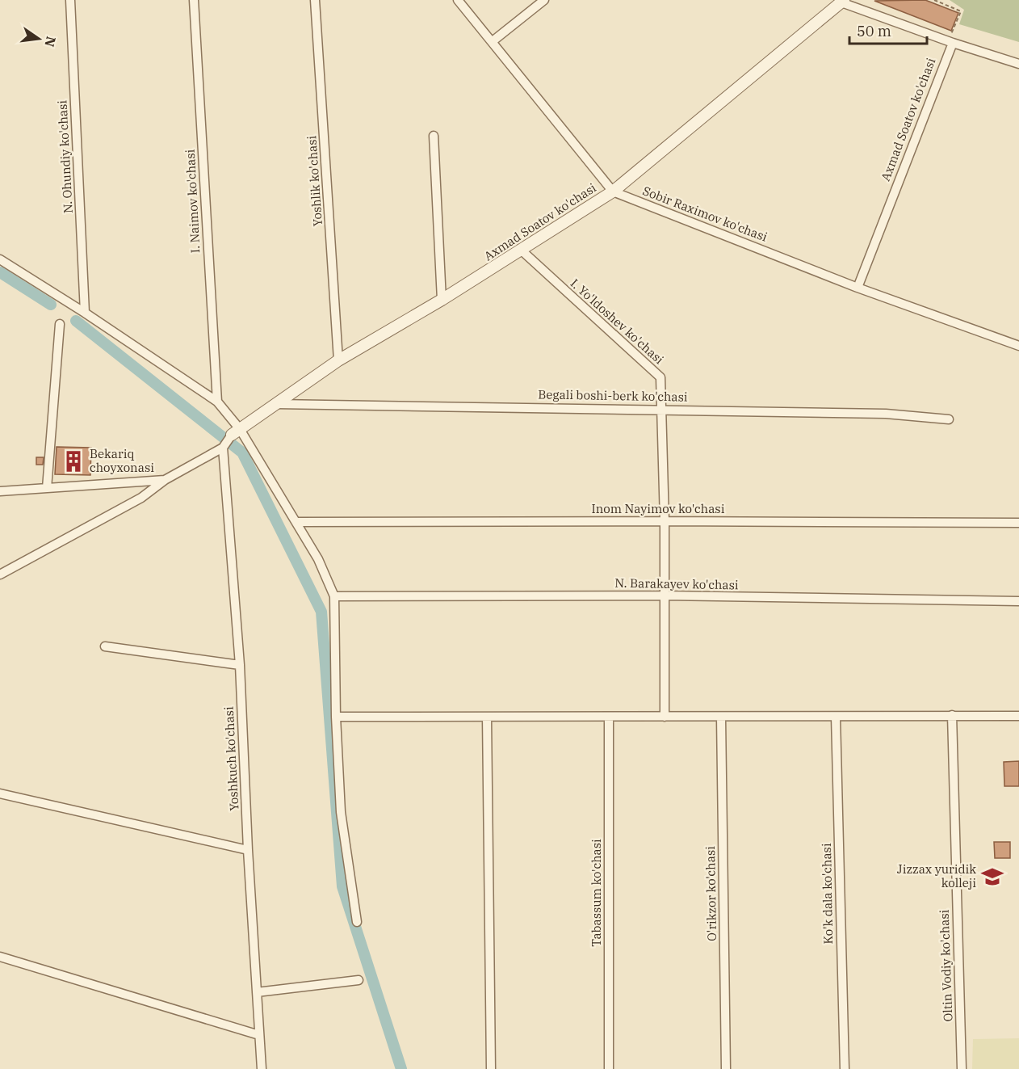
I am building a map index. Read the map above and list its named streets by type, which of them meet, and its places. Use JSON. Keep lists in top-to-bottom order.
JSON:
{
  "streets": {
    "street": [
      "Axmad Soatov ko'chasi",
      "N. Ohundiy ko'chasi",
      "Yoshlik ko'chasi",
      "I. Naimov ko'chasi",
      "Sobir Raximov ko'chasi",
      "I. Yo'ldoshev ko'chasi",
      "Begali boshi-berk ko'chasi",
      "Inom Nayimov ko'chasi",
      "N. Barakayev ko'chasi",
      "Yoshkuch ko'chasi",
      "Tabassum ko'chasi",
      "O'rikzor ko'chasi",
      "Ko'k dala ko'chasi",
      "Oltin Vodiy ko'chasi"
    ]
  },
  "crossings": [
    ["Axmad Soatov ko'chasi", "Yoshlik ko'chasi"],
    ["Axmad Soatov ko'chasi", "Sobir Raximov ko'chasi"],
    ["Axmad Soatov ko'chasi", "I. Yo'ldoshev ko'chasi"],
    ["Axmad Soatov ko'chasi", "Begali boshi-berk ko'chasi"],
    ["Axmad Soatov ko'chasi", "Yoshkuch ko'chasi"],
    ["I. Yo'ldoshev ko'chasi", "Begali boshi-berk ko'chasi"],
    ["I. Yo'ldoshev ko'chasi", "Inom Nayimov ko'chasi"],
    ["I. Yo'ldoshev ko'chasi", "N. Barakayev ko'chasi"]
  ],
  "places": {
    "building": ["Bekariq choyxonasi"],
    "school or university": ["Jizzax yuridik kolleji"]
  },
  "scale_bar": "50 m",
  "north": "right"
}
